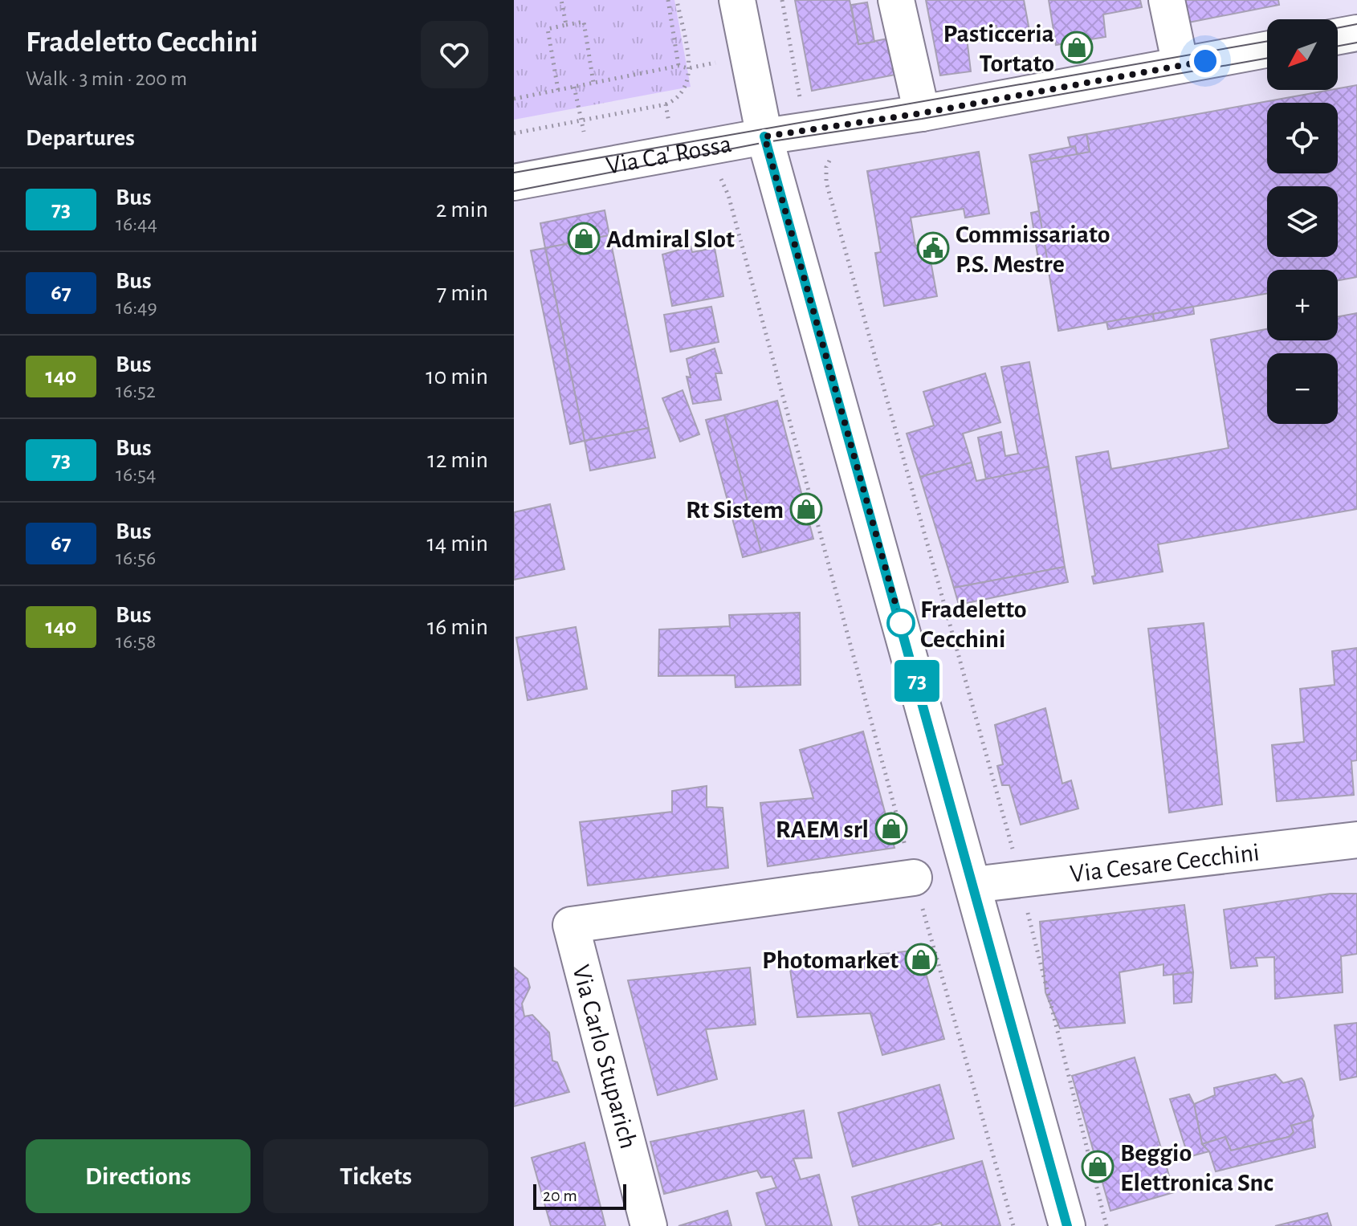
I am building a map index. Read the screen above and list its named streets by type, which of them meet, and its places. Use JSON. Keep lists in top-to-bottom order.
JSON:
{
  "streets": {
    "street": ["Via Ca' Rossa", "Via Cesare Cecchini", "Via Carlo Stuparich"]
  },
  "places": {
    "shop": [
      "Pasticceria Tortato",
      "Admiral Slot",
      "Rt Sistem",
      "RAEM srl",
      "Photomarket",
      "Beggio Elettronica Snc"
    ],
    "public building": ["Commissariato P.S. Mestre"],
    "other": ["Fradeletto Cecchini"]
  },
  "lines": ["bus line 73"],
  "scale_bar": "20 m",
  "north": "bottom left",
  "page": {
    "heading": [
      ["Fradeletto Cecchini", "Walk · 3 min · 200 m"],
      "Departures"
    ],
    "on_map": "73",
    "map_buttons": ["+", "−"],
    "list": [
      {
        "mark": "73",
        "name": "Bus",
        "note": "16:44",
        "value": "2 min"
      },
      {
        "mark": "67",
        "name": "Bus",
        "note": "16:49",
        "value": "7 min"
      },
      {
        "mark": "140",
        "name": "Bus",
        "note": "16:52",
        "value": "10 min"
      },
      {
        "mark": "73",
        "name": "Bus",
        "note": "16:54",
        "value": "12 min"
      },
      {
        "mark": "67",
        "name": "Bus",
        "note": "16:56",
        "value": "14 min"
      },
      {
        "mark": "140",
        "name": "Bus",
        "note": "16:58",
        "value": "16 min"
      }
    ],
    "buttons": ["Directions", "Tickets"],
    "scale": "20 m"
  }
}
